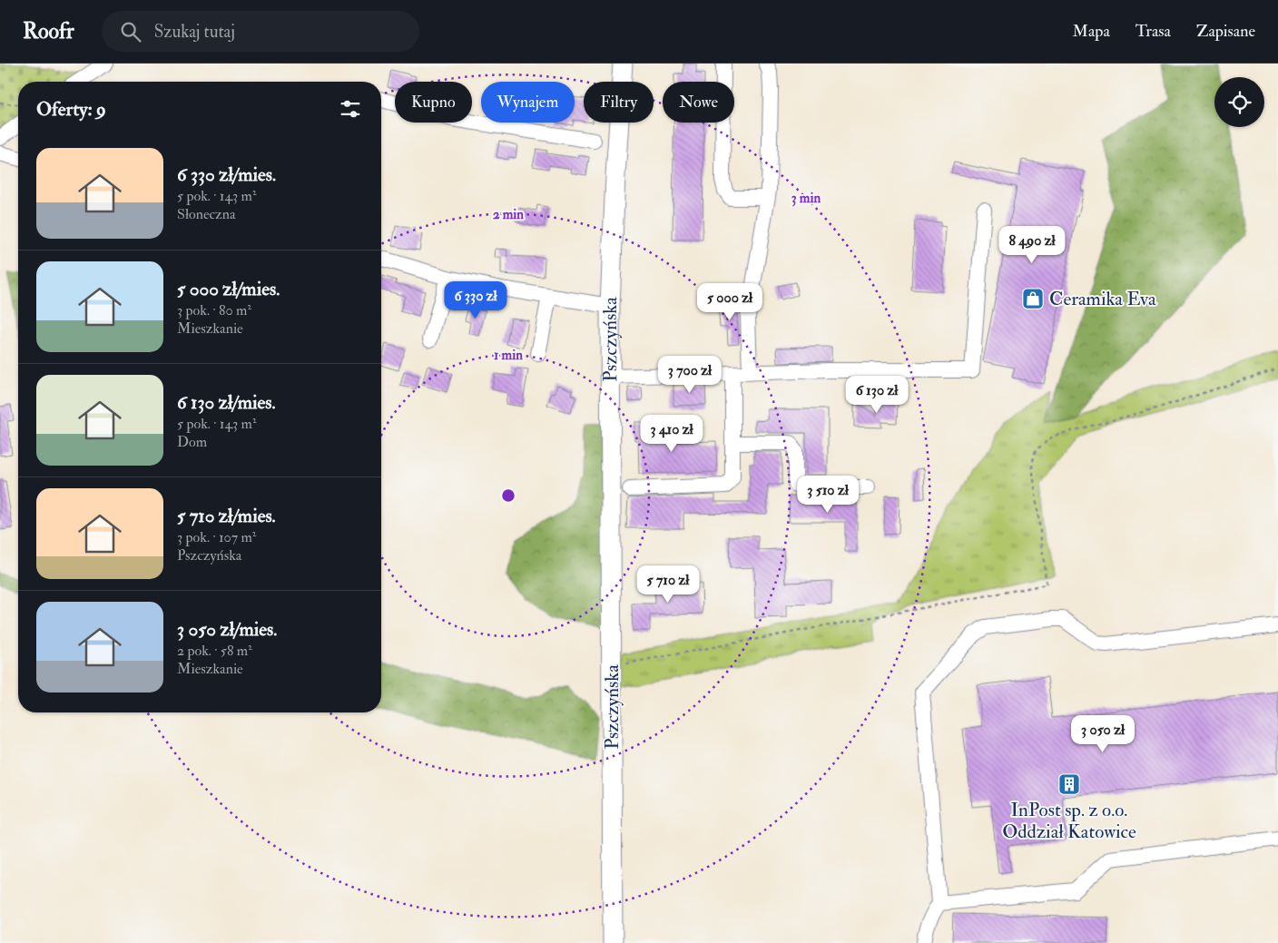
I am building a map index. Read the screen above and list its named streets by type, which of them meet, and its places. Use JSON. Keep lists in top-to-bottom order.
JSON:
{
  "streets": {
    "main road": ["Pszczyńska"]
  },
  "places": {
    "shop": ["Ceramika Eva"],
    "building": ["InPost sp. z o.o. Oddział Katowice"]
  },
  "page": {
    "header": "Roofr",
    "search": "Szukaj tutaj",
    "nav": ["Mapa", "Trasa", "Zapisane"],
    "chip": [
      "Kupno",
      "Wynajem",
      "Filtry",
      "Nowe"
    ],
    "heading": "Oferty: 9",
    "list": [
      {
        "name": "6 330 zł/mies.",
        "note": "5 pok. · 143 m² · Słoneczna"
      },
      {
        "name": "5 000 zł/mies.",
        "note": "3 pok. · 80 m² · Mieszkanie"
      },
      {
        "name": "6 130 zł/mies.",
        "note": "5 pok. · 143 m² · Dom"
      },
      {
        "name": "5 710 zł/mies.",
        "note": "3 pok. · 107 m² · Pszczyńska"
      },
      {
        "name": "3 050 zł/mies.",
        "note": "2 pok. · 58 m² · Mieszkanie"
      }
    ],
    "price": [
      "8 490 zł",
      "6 330 zł",
      "5 000 zł",
      "3 700 zł",
      "6 130 zł",
      "3 410 zł",
      "3 510 zł",
      "5 710 zł",
      "3 050 zł"
    ]
  },
  "rings": ["3 min", "2 min", "1 min"]
}
